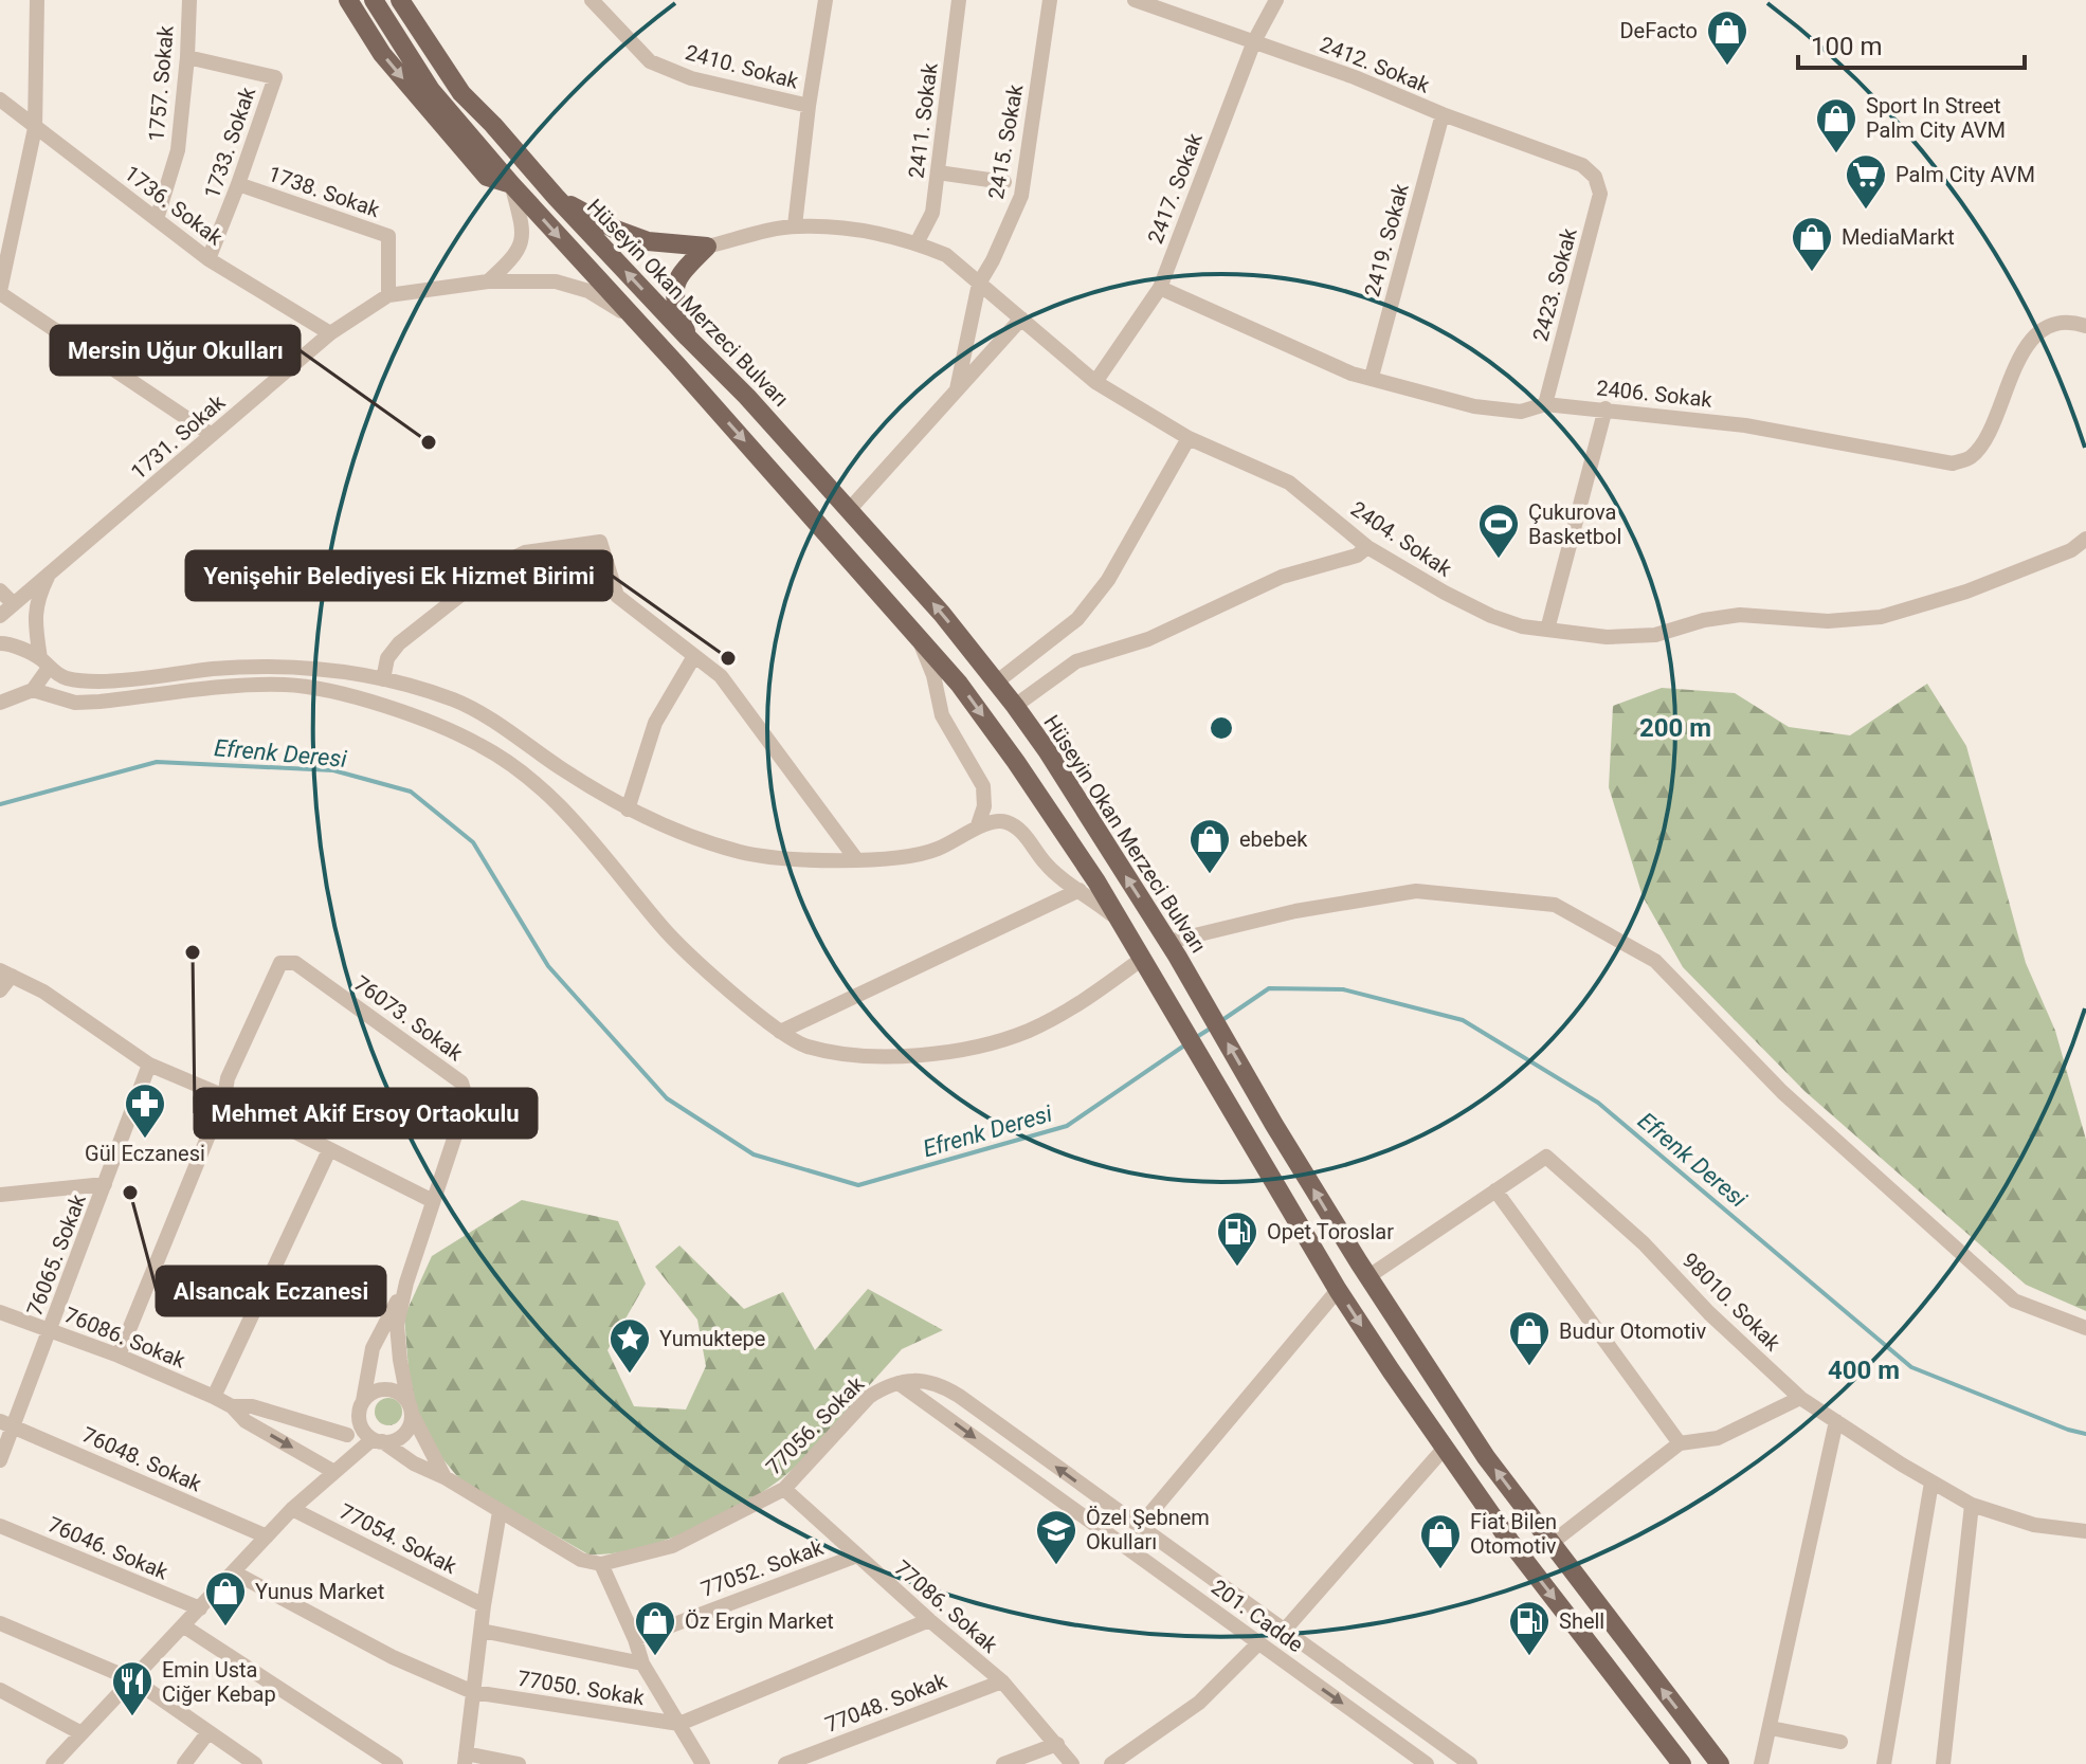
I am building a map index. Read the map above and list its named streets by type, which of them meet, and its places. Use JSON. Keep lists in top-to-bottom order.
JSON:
{
  "streets": {
    "main road": ["Hüseyin Okan Merzeci Bulvarı"],
    "street": [
      "2412. Sokak",
      "2410. Sokak",
      "1757. Sokak",
      "2411. Sokak",
      "2415. Sokak",
      "1733. Sokak",
      "2417. Sokak",
      "1738. Sokak",
      "1736. Sokak",
      "2419. Sokak",
      "2423. Sokak",
      "2406. Sokak",
      "1731. Sokak",
      "2404. Sokak",
      "76073. Sokak",
      "76065. Sokak",
      "98010. Sokak",
      "76086. Sokak",
      "77056. Sokak",
      "76048. Sokak",
      "77054. Sokak",
      "76046. Sokak",
      "77052. Sokak",
      "77086. Sokak",
      "201. Cadde",
      "77050. Sokak",
      "77048. Sokak"
    ]
  },
  "crossings": [
    ["2412. Sokak", "2417. Sokak"],
    ["2412. Sokak", "2419. Sokak"],
    ["2412. Sokak", "2423. Sokak"],
    ["1757. Sokak", "1733. Sokak"],
    ["1757. Sokak", "1736. Sokak"],
    ["2411. Sokak", "2404. Sokak"],
    ["2415. Sokak", "2404. Sokak"],
    ["1733. Sokak", "1738. Sokak"],
    ["1733. Sokak", "1736. Sokak"],
    ["2417. Sokak", "2406. Sokak"],
    ["2417. Sokak", "2404. Sokak"],
    ["1738. Sokak", "1731. Sokak"],
    ["1736. Sokak", "1731. Sokak"],
    ["2419. Sokak", "2406. Sokak"],
    ["2423. Sokak", "2406. Sokak"],
    ["76065. Sokak", "76086. Sokak"],
    ["76065. Sokak", "76048. Sokak"],
    ["77056. Sokak", "77086. Sokak"],
    ["77056. Sokak", "201. Cadde"],
    ["77052. Sokak", "77086. Sokak"],
    ["77086. Sokak", "77048. Sokak"]
  ],
  "water": ["Efrenk Deresi"],
  "places": {
    "shop": [
      "DeFacto",
      "Sport In Street Palm City AVM",
      "MediaMarkt",
      "ebebek",
      "Budur Otomotiv",
      "Fiat Bilen Otomotiv",
      "Yunus Market",
      "Öz Ergin Market"
    ],
    "supermarket": ["Palm City AVM"],
    "other": [
      "Mersin Uğur Okulları",
      "Yenişehir Belediyesi Ek Hizmet Birimi",
      "Mehmet Akif Ersoy Ortaokulu",
      "Alsancak Eczanesi"
    ],
    "sports": ["Çukurova Basketbol"],
    "pharmacy": ["Gül Eczanesi"],
    "fuel station": ["Opet Toroslar", "Shell"],
    "place": ["Yumuktepe"],
    "school or university": ["Özel Şebnem Okulları"],
    "restaurant": ["Emin Usta Ciğer Kebap"]
  },
  "scale_bar": "100 m",
  "rings": ["200 m", "400 m"]
}
